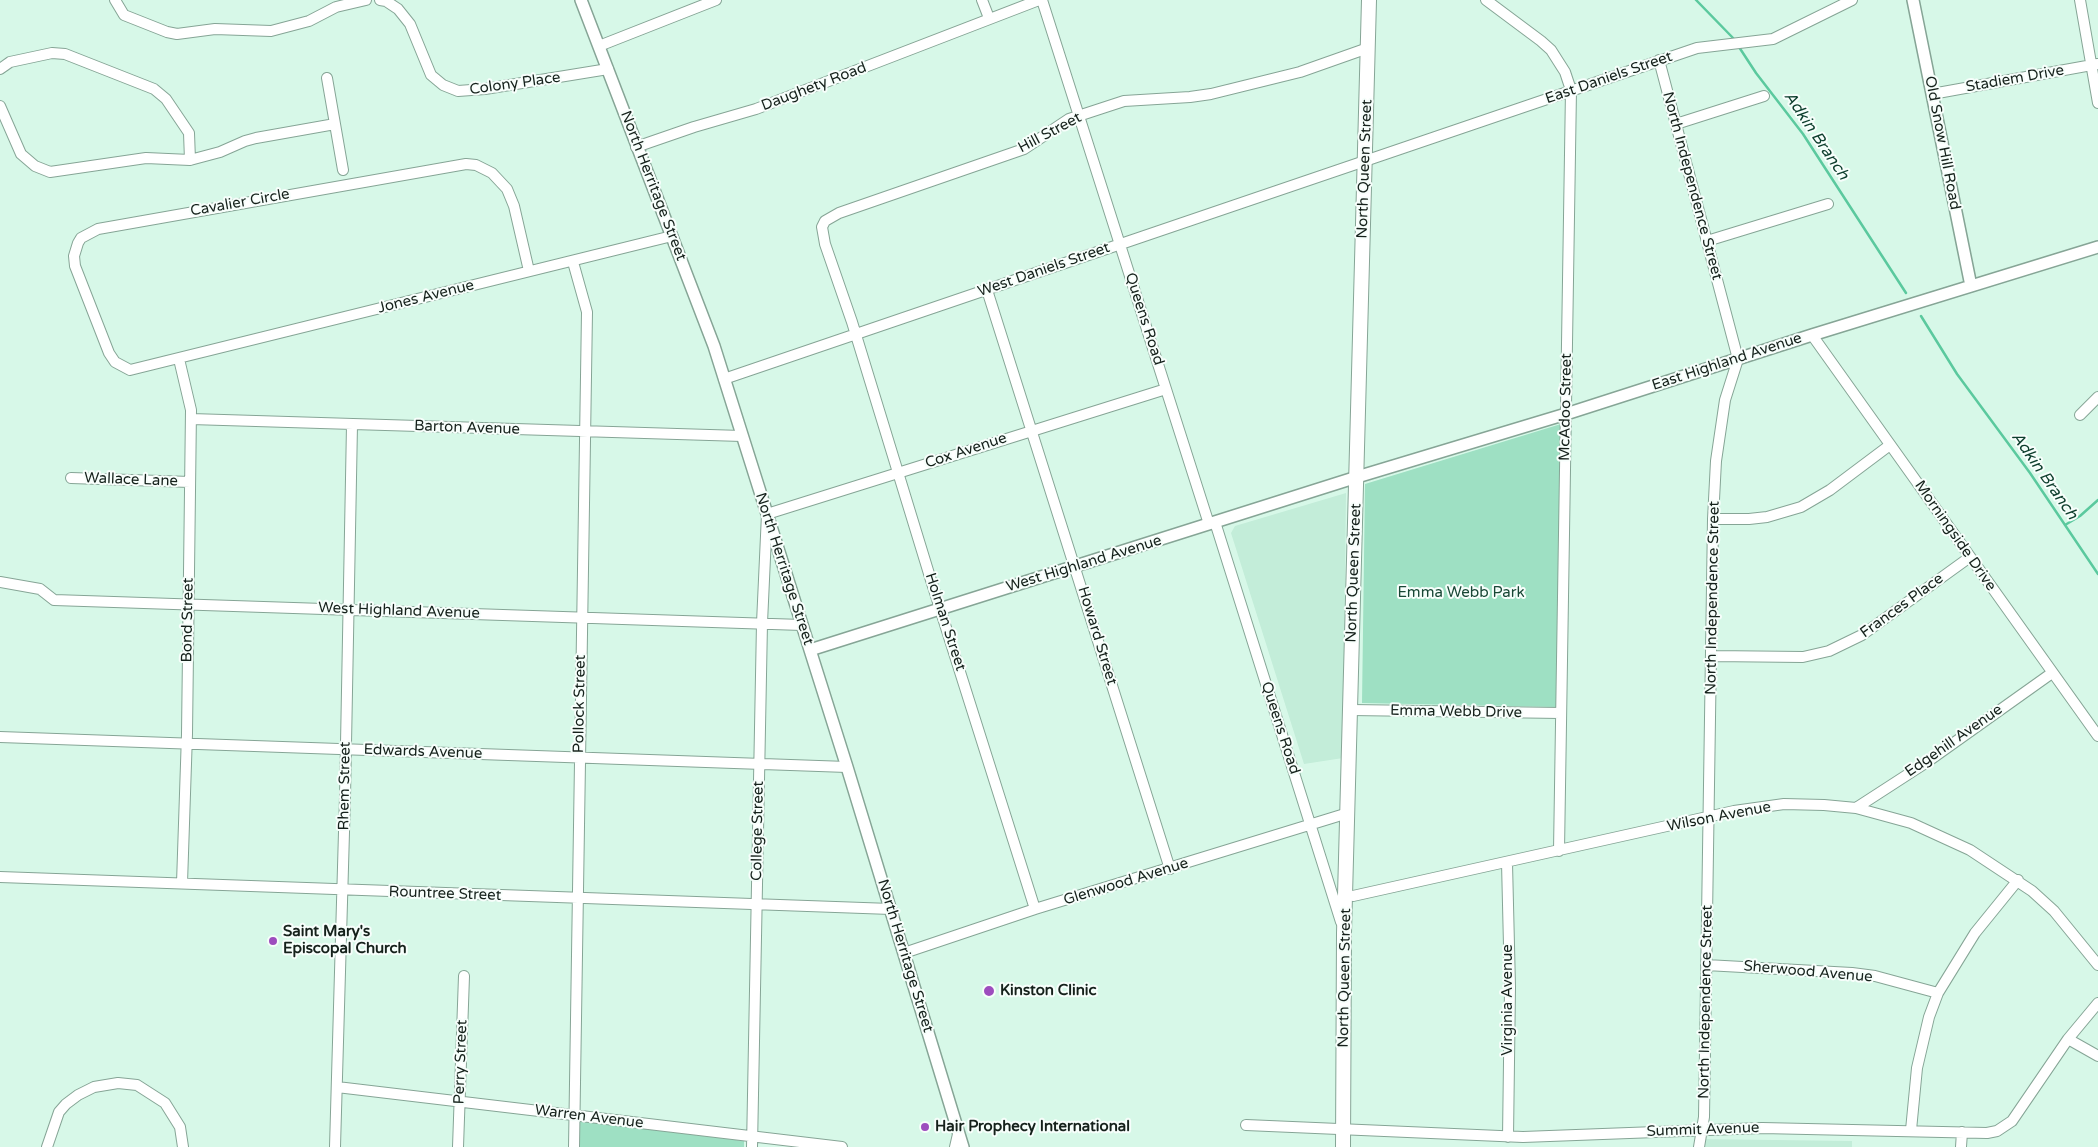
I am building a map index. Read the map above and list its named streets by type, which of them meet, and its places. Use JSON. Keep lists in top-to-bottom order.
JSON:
{
  "streets": {
    "main road": ["North Queen Street"],
    "street": [
      "East Daniels Street",
      "Stadiem Drive",
      "Colony Place",
      "Daughety Road",
      "Hill Street",
      "Old Snow Hill Road",
      "North Herritage Street",
      "North Independence Street",
      "Cavalier Circle",
      "West Daniels Street",
      "Jones Avenue",
      "Queens Road",
      "East Highland Avenue",
      "McAdoo Street",
      "Barton Avenue",
      "Cox Avenue",
      "Wallace Lane",
      "Morningside Drive",
      "West Highland Avenue",
      "Frances Place",
      "Bond Street",
      "Holman Street",
      "Howard Street",
      "Pollock Street",
      "Emma Webb Drive",
      "Edgehill Avenue",
      "Edwards Avenue",
      "Rhem Street",
      "Wilson Avenue",
      "College Street",
      "Glenwood Avenue",
      "Rountree Street",
      "Sherwood Avenue",
      "Virginia Avenue",
      "Perry Street",
      "Warren Avenue",
      "Summit Avenue"
    ]
  },
  "crossings": [
    ["East Daniels Street", "North Queen Street"],
    ["East Daniels Street", "North Independence Street"],
    ["East Daniels Street", "West Daniels Street"],
    ["East Daniels Street", "McAdoo Street"],
    ["Stadiem Drive", "Old Snow Hill Road"],
    ["Colony Place", "North Herritage Street"],
    ["Daughety Road", "North Herritage Street"],
    ["Daughety Road", "Queens Road"],
    ["Hill Street", "North Queen Street"],
    ["Hill Street", "West Daniels Street"],
    ["Hill Street", "Queens Road"],
    ["Hill Street", "Holman Street"],
    ["Old Snow Hill Road", "East Highland Avenue"],
    ["North Queen Street", "West Daniels Street"],
    ["North Queen Street", "Queens Road"],
    ["North Queen Street", "East Highland Avenue"],
    ["North Queen Street", "West Highland Avenue"],
    ["North Queen Street", "Emma Webb Drive"],
    ["North Queen Street", "Glenwood Avenue"],
    ["North Queen Street", "Summit Avenue"],
    ["North Herritage Street", "West Daniels Street"],
    ["North Herritage Street", "Jones Avenue"],
    ["North Herritage Street", "Barton Avenue"],
    ["North Herritage Street", "Cox Avenue"],
    ["North Herritage Street", "West Highland Avenue"],
    ["North Herritage Street", "Edwards Avenue"],
    ["North Herritage Street", "College Street"],
    ["North Herritage Street", "Glenwood Avenue"],
    ["North Herritage Street", "Rountree Street"],
    ["North Independence Street", "East Highland Avenue"],
    ["North Independence Street", "Frances Place"],
    ["North Independence Street", "Wilson Avenue"],
    ["North Independence Street", "Sherwood Avenue"],
    ["North Independence Street", "Summit Avenue"],
    ["Cavalier Circle", "Jones Avenue"],
    ["Cavalier Circle", "Bond Street"],
    ["West Daniels Street", "Queens Road"],
    ["West Daniels Street", "Holman Street"],
    ["West Daniels Street", "Howard Street"],
    ["Jones Avenue", "Bond Street"],
    ["Jones Avenue", "Pollock Street"],
    ["Queens Road", "Cox Avenue"],
    ["Queens Road", "West Highland Avenue"],
    ["Queens Road", "Glenwood Avenue"],
    ["East Highland Avenue", "McAdoo Street"],
    ["East Highland Avenue", "Morningside Drive"],
    ["East Highland Avenue", "West Highland Avenue"],
    ["McAdoo Street", "Emma Webb Drive"],
    ["McAdoo Street", "Wilson Avenue"],
    ["Barton Avenue", "Bond Street"],
    ["Barton Avenue", "Pollock Street"],
    ["Barton Avenue", "Rhem Street"],
    ["Cox Avenue", "Holman Street"],
    ["Cox Avenue", "Howard Street"],
    ["Cox Avenue", "College Street"],
    ["Wallace Lane", "Bond Street"],
    ["Morningside Drive", "Frances Place"],
    ["Morningside Drive", "Edgehill Avenue"],
    ["West Highland Avenue", "Bond Street"],
    ["West Highland Avenue", "Holman Street"],
    ["West Highland Avenue", "Howard Street"],
    ["West Highland Avenue", "Pollock Street"],
    ["West Highland Avenue", "Rhem Street"],
    ["West Highland Avenue", "College Street"],
    ["Bond Street", "Edwards Avenue"],
    ["Bond Street", "Rountree Street"],
    ["Holman Street", "Glenwood Avenue"],
    ["Howard Street", "Glenwood Avenue"],
    ["Pollock Street", "Edwards Avenue"],
    ["Pollock Street", "Rountree Street"],
    ["Pollock Street", "Warren Avenue"],
    ["Edgehill Avenue", "Wilson Avenue"],
    ["Edwards Avenue", "Rhem Street"],
    ["Edwards Avenue", "College Street"],
    ["Rhem Street", "Rountree Street"],
    ["Rhem Street", "Warren Avenue"],
    ["Wilson Avenue", "Virginia Avenue"],
    ["College Street", "Rountree Street"],
    ["College Street", "Warren Avenue"],
    ["Virginia Avenue", "Summit Avenue"],
    ["Perry Street", "Warren Avenue"]
  ],
  "water": ["Adkin Branch"],
  "parks": ["Emma Webb Park"],
  "places": ["Saint Mary's Episcopal Church", "Kinston Clinic", "Hair Prophecy International"]
}
